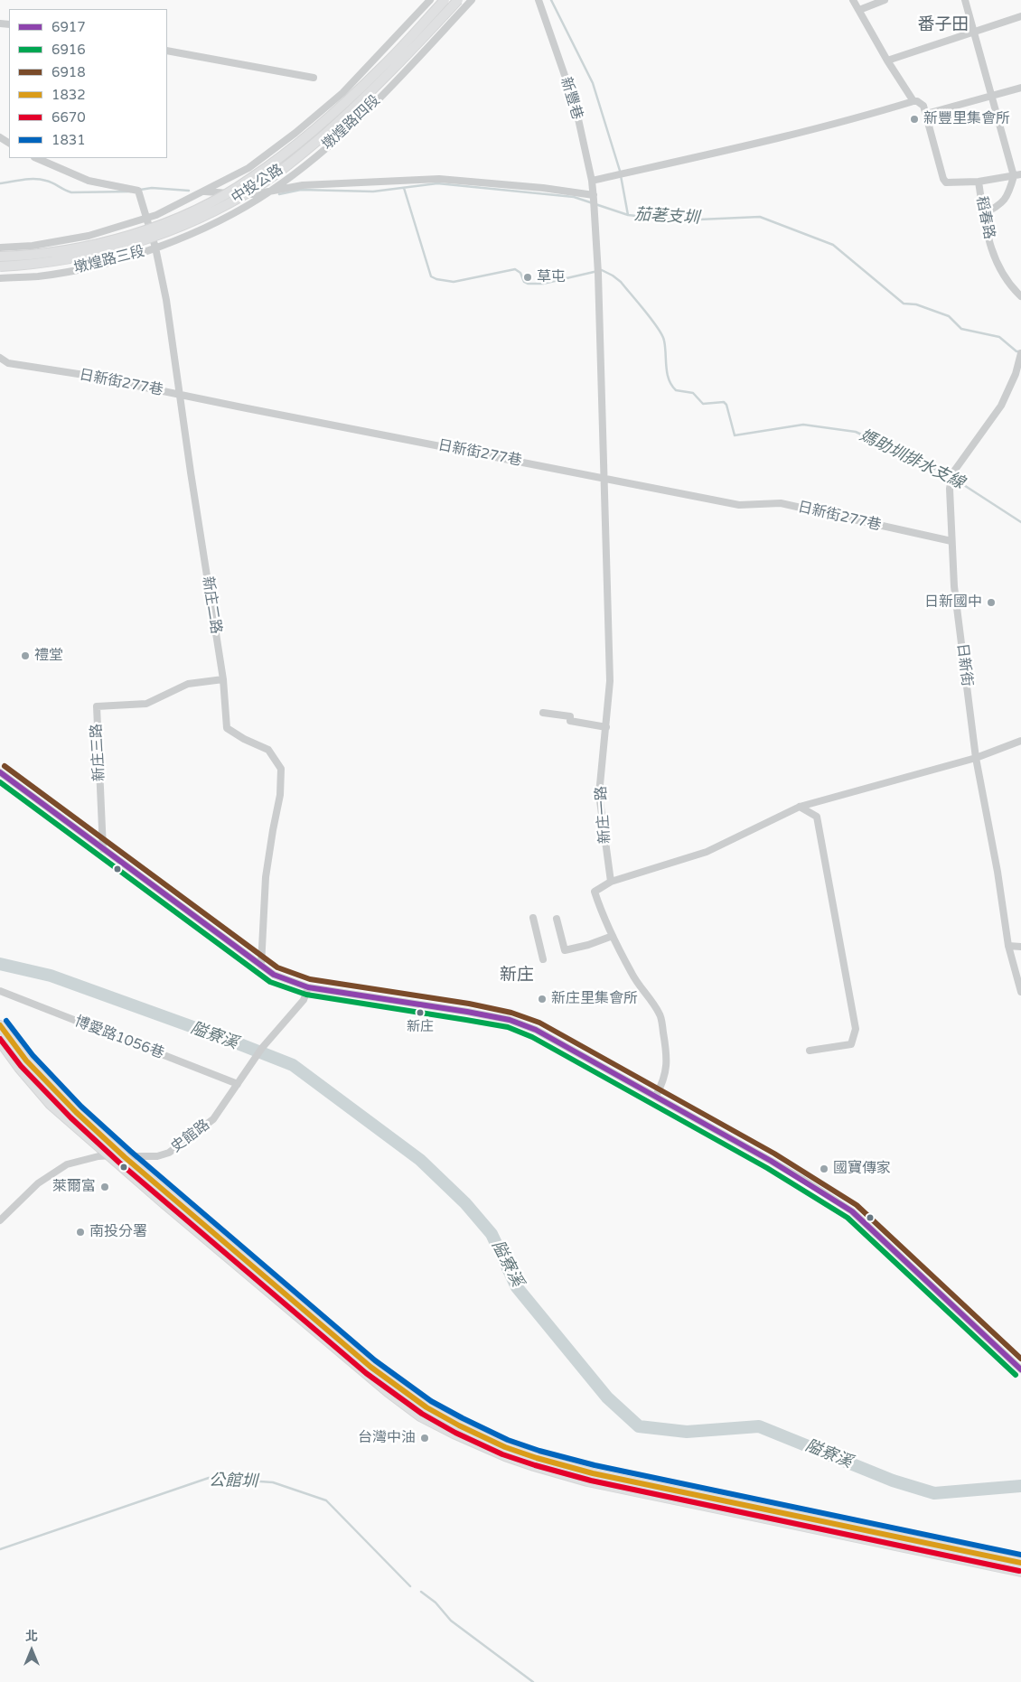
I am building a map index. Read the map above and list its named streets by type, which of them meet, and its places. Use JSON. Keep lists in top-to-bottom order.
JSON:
{
  "streets": {
    "main road": ["中投公路"],
    "street": [
      "新豐巷",
      "墩煌路四段",
      "稻春路",
      "墩煌路三段",
      "日新街277巷",
      "新庄二路",
      "日新街",
      "新庄三路",
      "新庄一路",
      "博愛路1056巷",
      "史館路"
    ]
  },
  "crossings": [
    ["新豐巷", "日新街277巷"],
    ["新豐巷", "新庄一路"],
    ["墩煌路四段", "墩煌路三段"],
    ["墩煌路三段", "新庄二路"],
    ["日新街277巷", "新庄二路"],
    ["日新街277巷", "日新街"],
    ["日新街277巷", "新庄一路"],
    ["新庄二路", "新庄三路"],
    ["博愛路1056巷", "史館路"]
  ],
  "districts": ["番子田", "新庄"],
  "water": [
    "茄荖支圳",
    "媽助圳排水支線",
    "隘寮溪",
    "公館圳"
  ],
  "places": [
    "新豐里集會所",
    "草屯",
    "日新國中",
    "禮堂",
    "新庄里集會所",
    "新庄",
    "國寶傳家",
    "萊爾富",
    "南投分署",
    "台灣中油"
  ],
  "lines": [
    "transit line 6918",
    "transit line 6917",
    "transit line 6916",
    "transit line 1831",
    "transit line 1832",
    "transit line 6670"
  ],
  "legend": [
    "6917",
    "6916",
    "6918",
    "1832",
    "6670",
    "1831"
  ],
  "north": "top"
}
